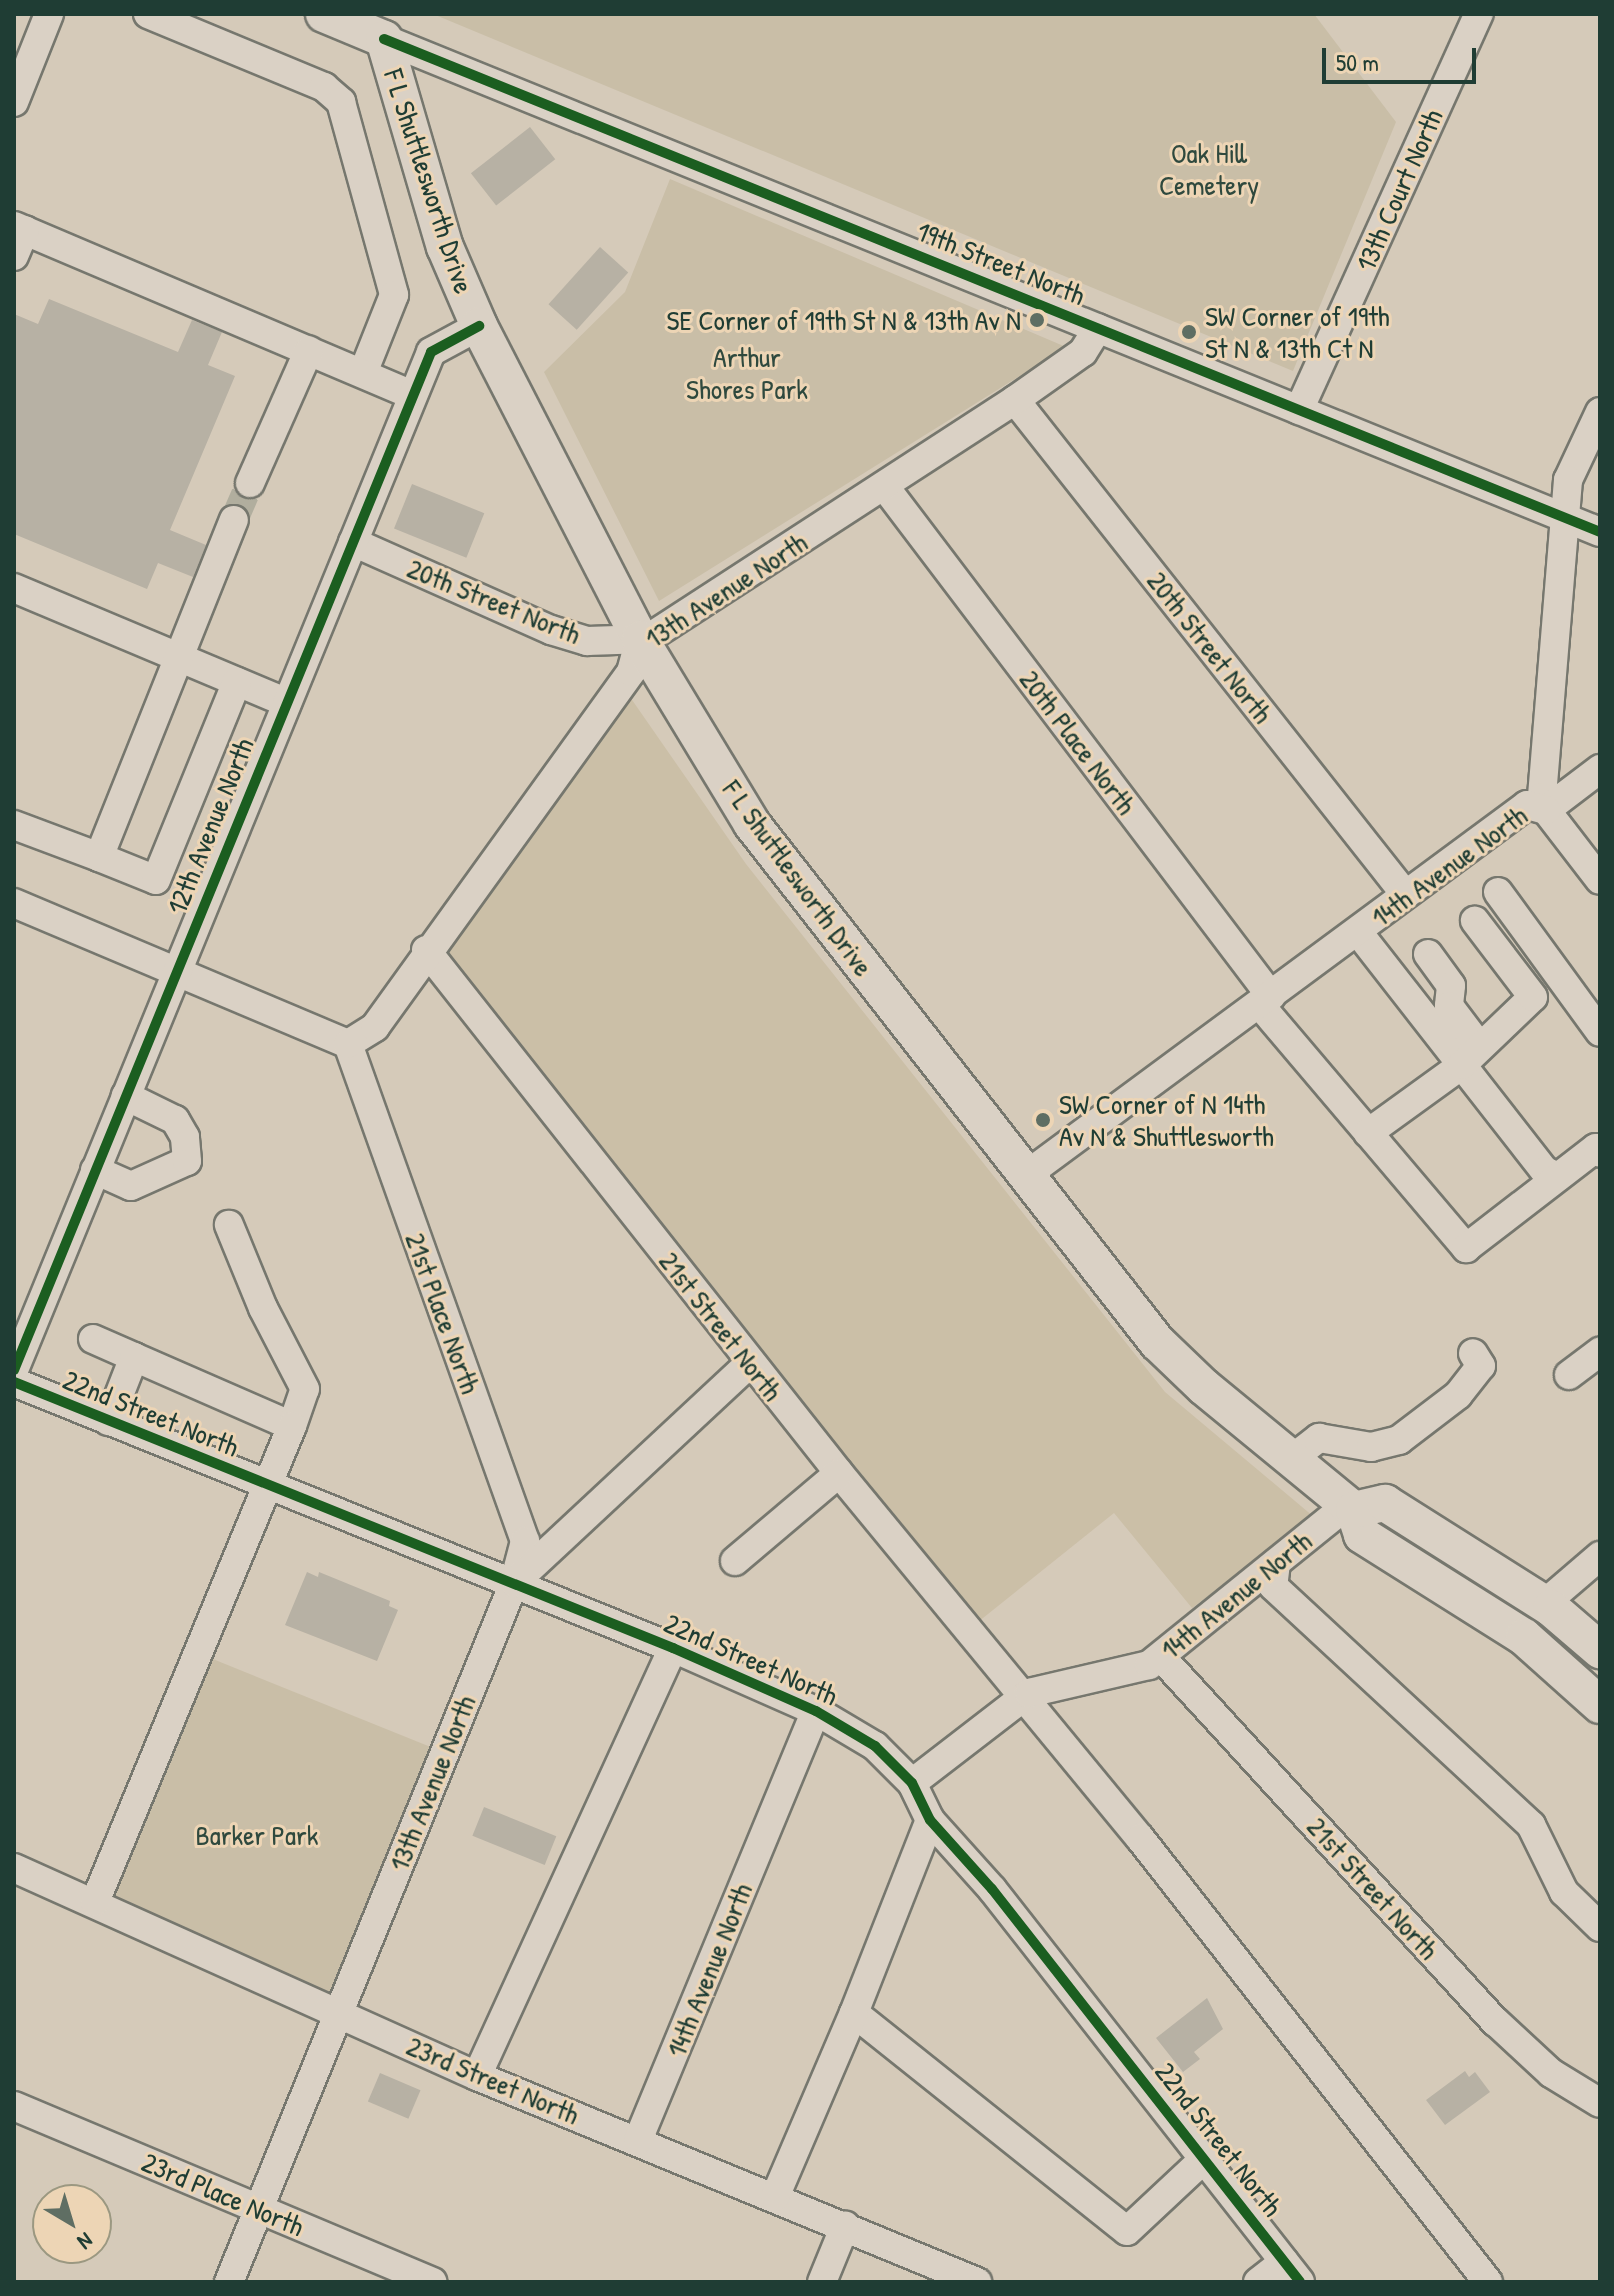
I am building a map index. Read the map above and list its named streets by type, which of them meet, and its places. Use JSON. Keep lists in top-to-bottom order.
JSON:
{
  "streets": {
    "main road": ["F L Shuttlesworth Drive", "19th Street North"],
    "street": [
      "13th Court North",
      "13th Avenue North",
      "20th Street North",
      "20th Place North",
      "12th Avenue North",
      "14th Avenue North",
      "21st Place North",
      "21st Street North",
      "22nd Street North",
      "23rd Street North",
      "23rd Place North"
    ]
  },
  "crossings": [
    ["F L Shuttlesworth Drive", "19th Street North"],
    ["F L Shuttlesworth Drive", "13th Avenue North"],
    ["F L Shuttlesworth Drive", "20th Street North"],
    ["F L Shuttlesworth Drive", "12th Avenue North"],
    ["F L Shuttlesworth Drive", "14th Avenue North"],
    ["13th Court North", "19th Street North"],
    ["19th Street North", "13th Avenue North"],
    ["19th Street North", "14th Avenue North"],
    ["13th Avenue North", "20th Street North"],
    ["13th Avenue North", "20th Place North"],
    ["13th Avenue North", "21st Place North"],
    ["13th Avenue North", "21st Street North"],
    ["13th Avenue North", "22nd Street North"],
    ["13th Avenue North", "23rd Street North"],
    ["13th Avenue North", "23rd Place North"],
    ["20th Street North", "12th Avenue North"],
    ["20th Street North", "14th Avenue North"],
    ["20th Place North", "14th Avenue North"],
    ["14th Avenue North", "21st Street North"],
    ["14th Avenue North", "22nd Street North"],
    ["14th Avenue North", "23rd Street North"],
    ["21st Place North", "22nd Street North"]
  ],
  "parks": ["Oak Hill Cemetery", "Arthur Shores Park", "Barker Park"],
  "places": ["SE Corner of 19th St N & 13th Av N", "SW Corner of 19th St N & 13th Ct N", "SW Corner of N 14th Av N & Shuttlesworth"],
  "scale_bar": "50 m",
  "north": "bottom right"
}
